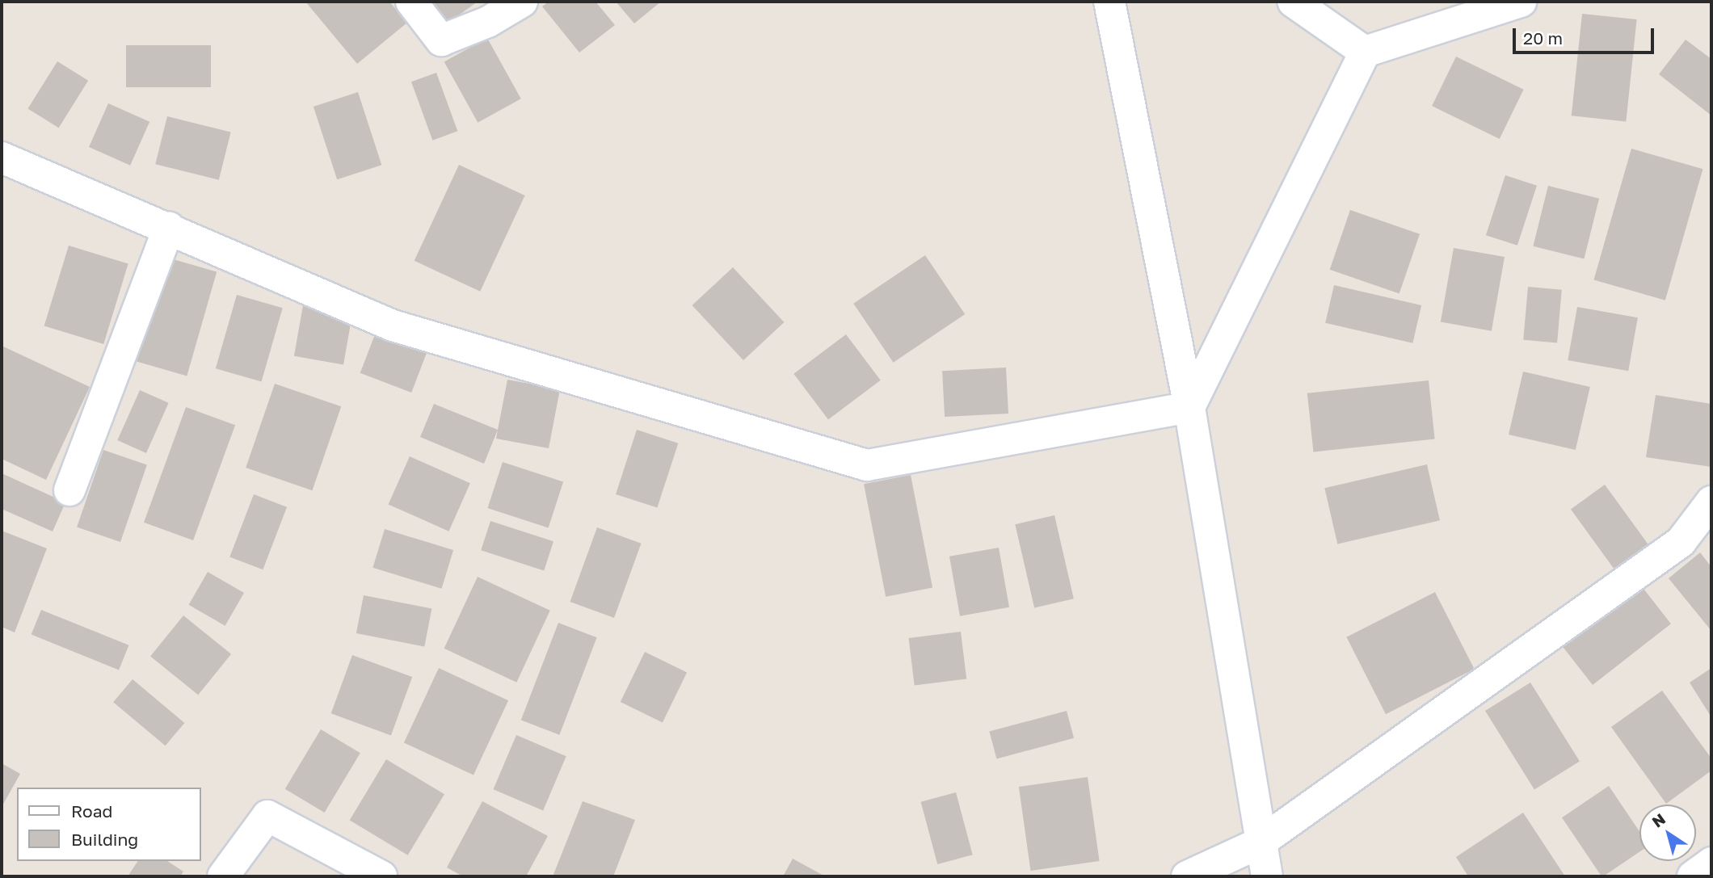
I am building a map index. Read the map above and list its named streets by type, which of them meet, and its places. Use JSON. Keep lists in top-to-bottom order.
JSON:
{
  "legend": ["Road", "Building"],
  "scale_bar": "20 m",
  "north": "top left"
}
